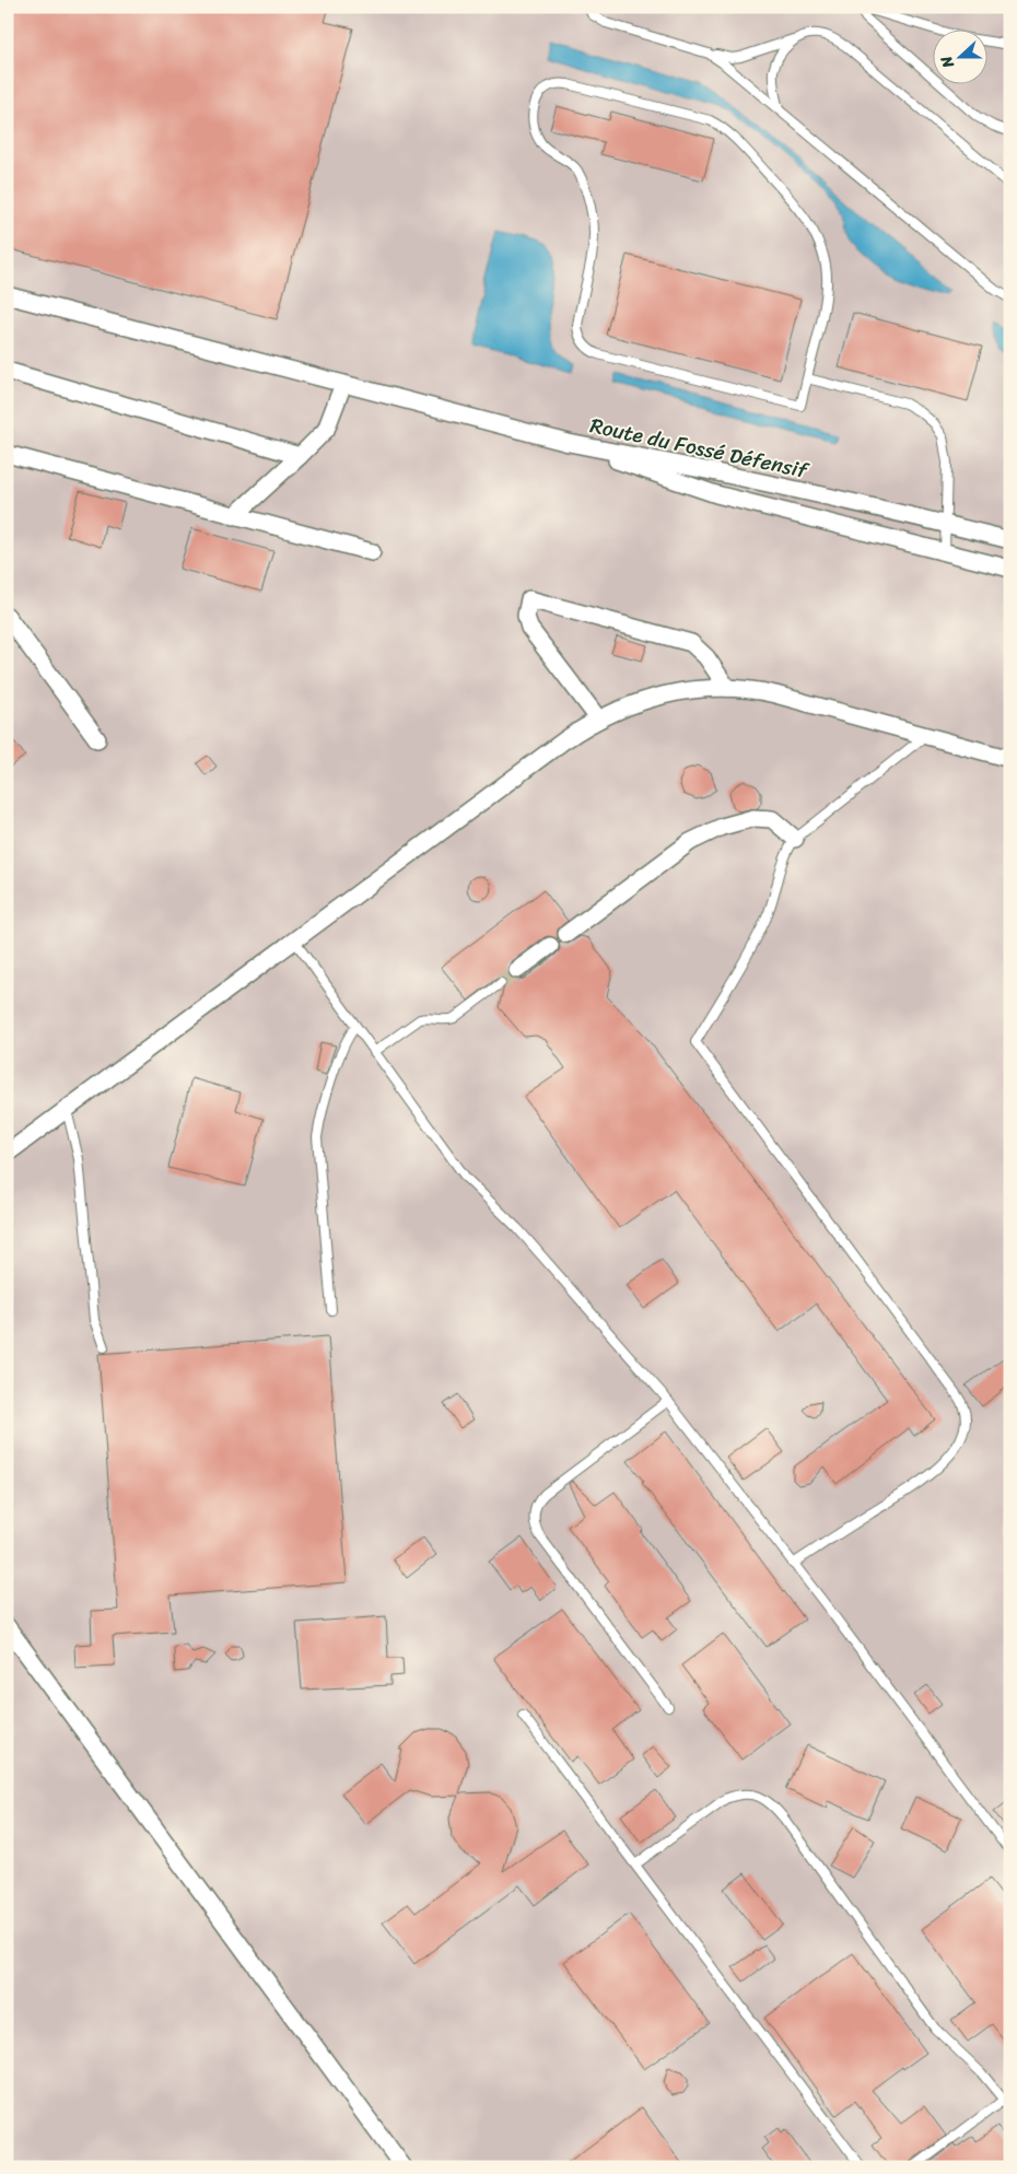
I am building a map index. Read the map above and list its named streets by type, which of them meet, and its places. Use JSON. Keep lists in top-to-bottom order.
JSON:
{
  "streets": {
    "street": ["Route du Fossé Défensif"]
  },
  "north": "left"
}
